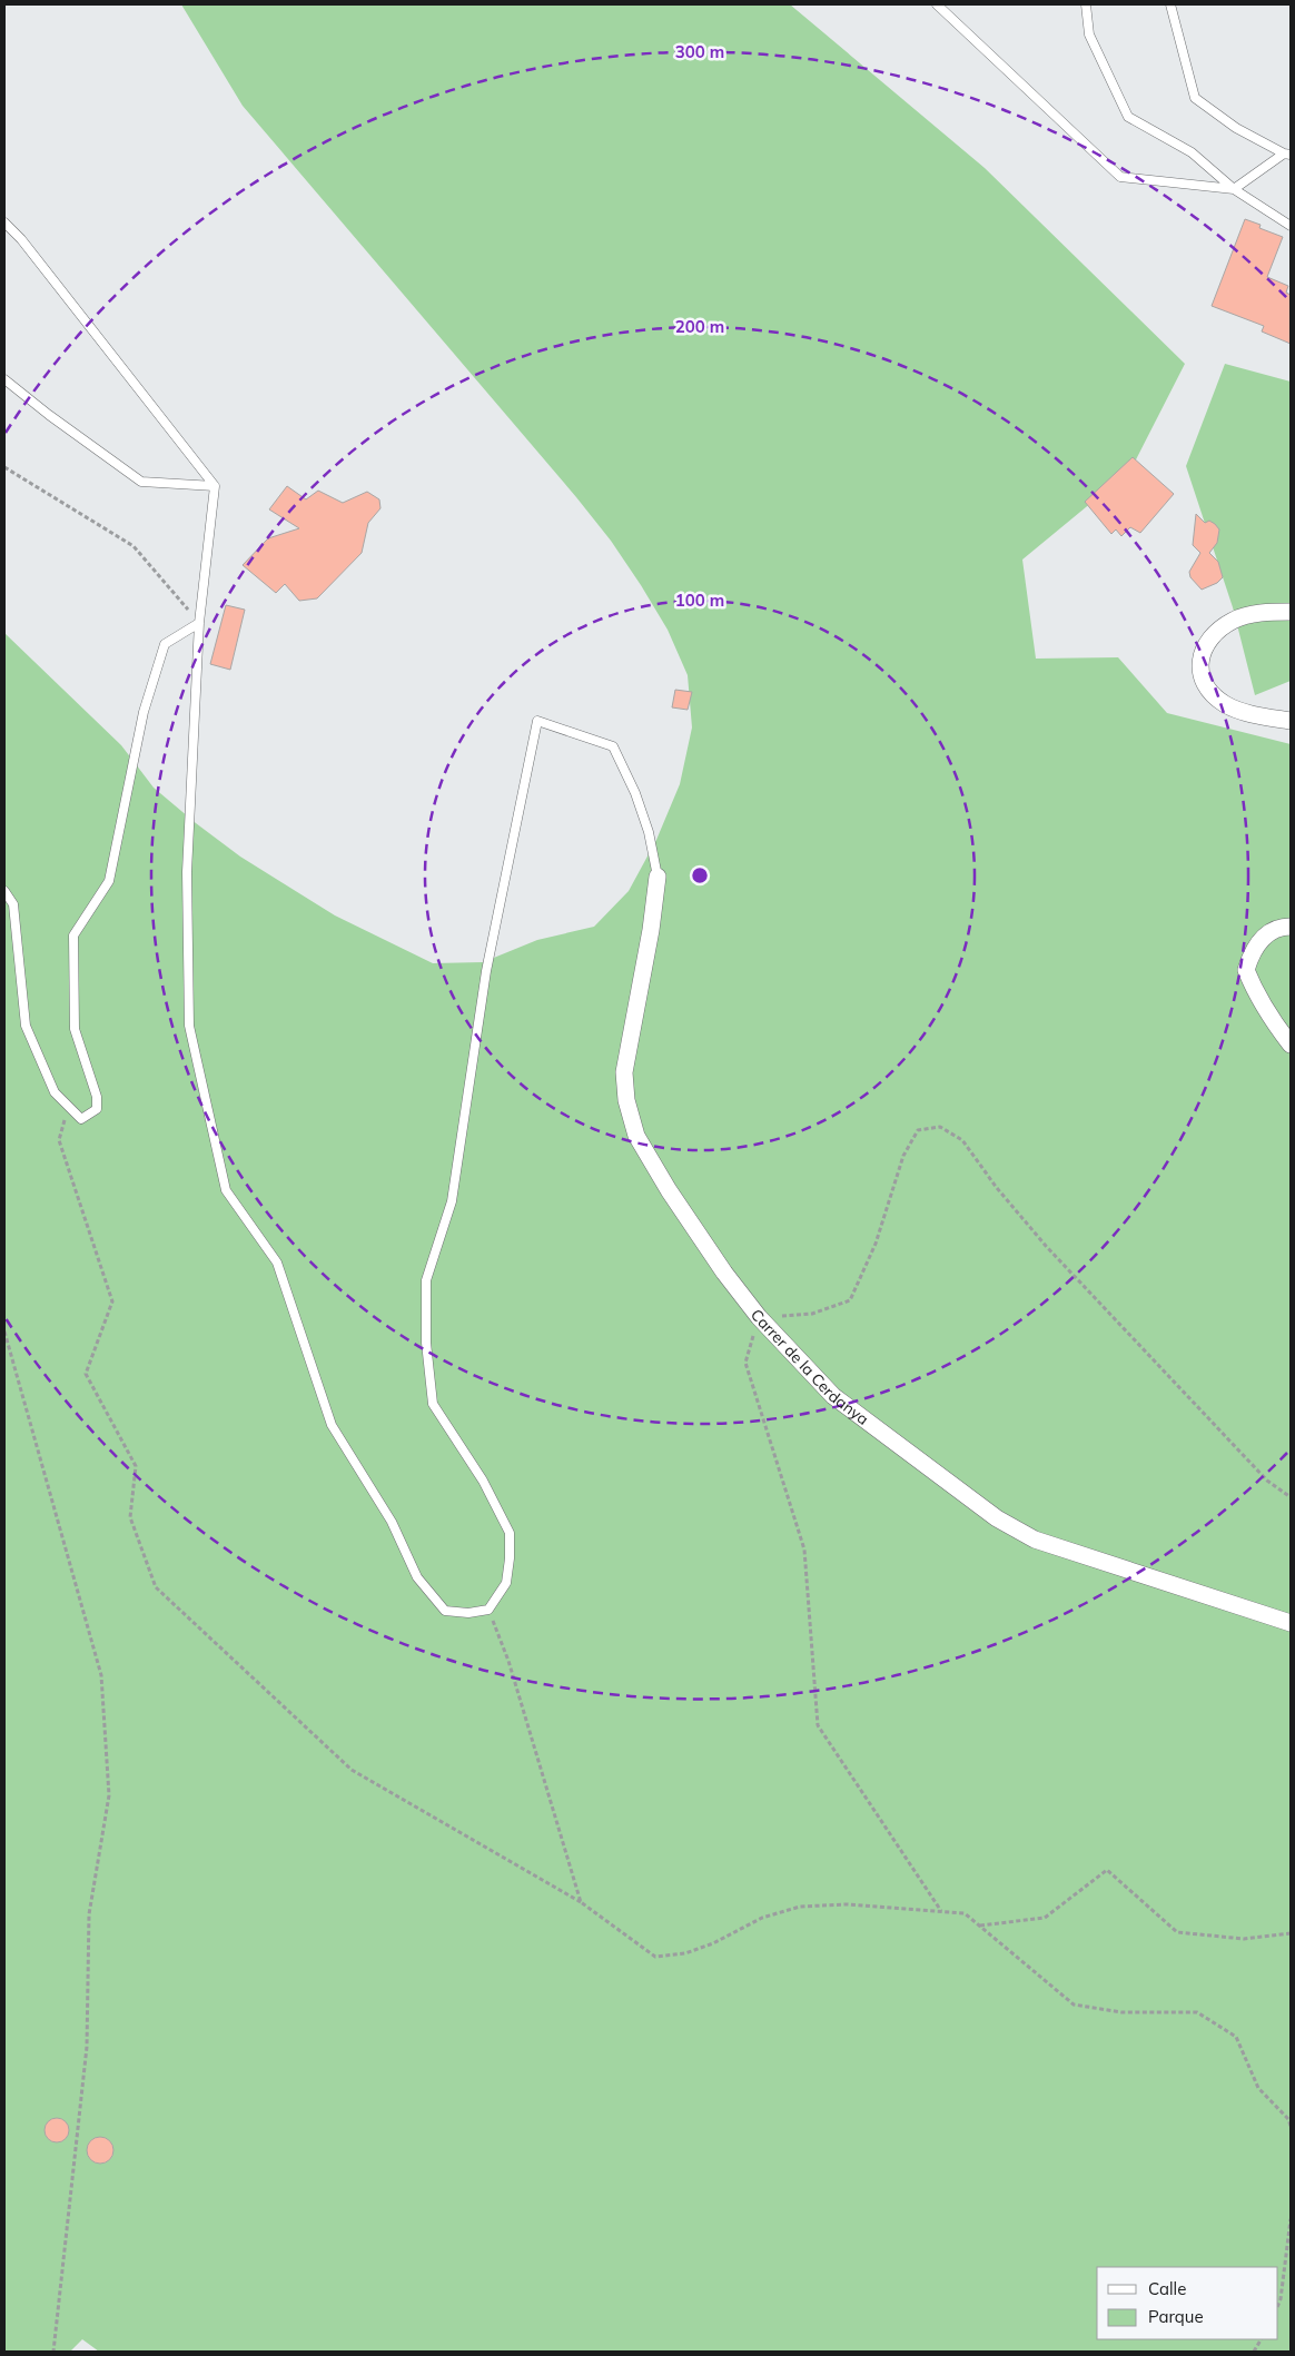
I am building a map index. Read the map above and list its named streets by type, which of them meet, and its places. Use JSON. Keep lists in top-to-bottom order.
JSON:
{
  "streets": {
    "street": ["Carrer de la Cerdanya"]
  },
  "legend": ["Calle", "Parque"],
  "rings": ["300 m", "200 m", "100 m"]
}
